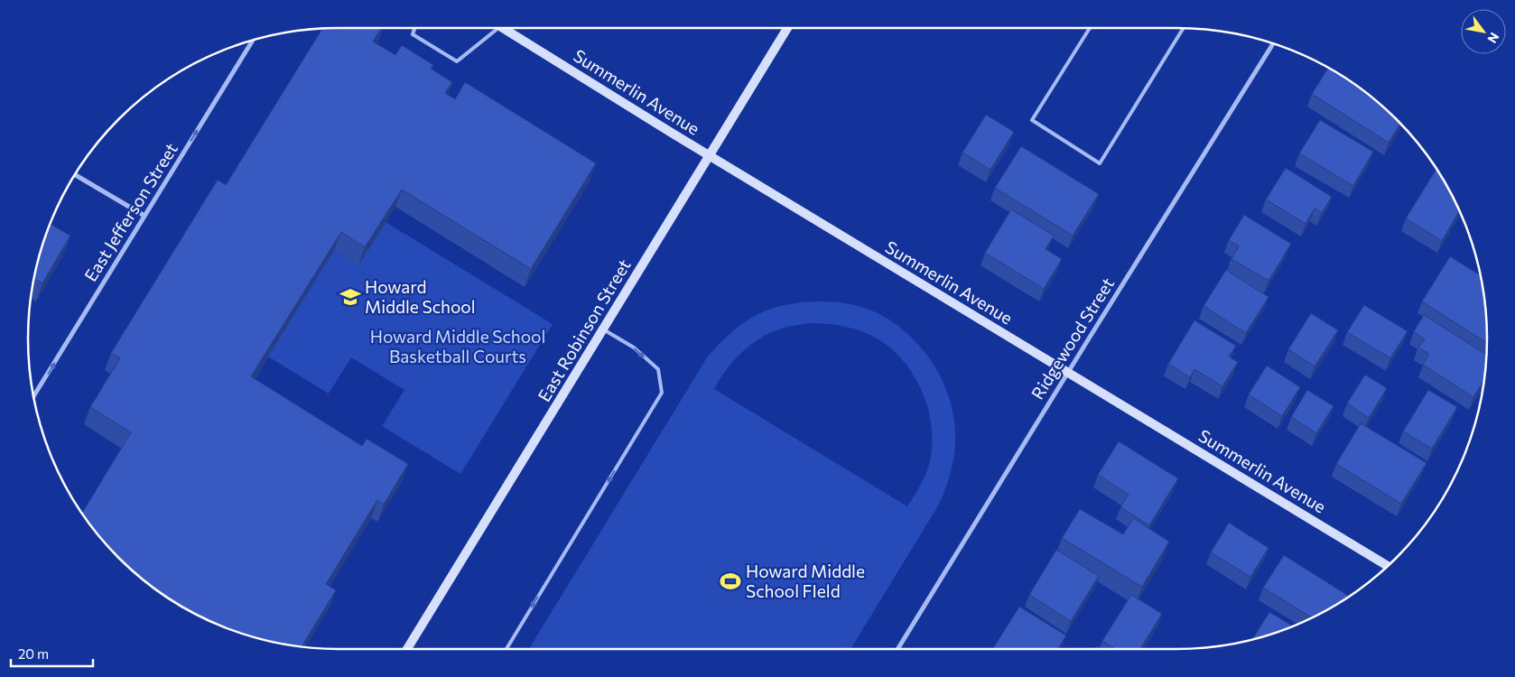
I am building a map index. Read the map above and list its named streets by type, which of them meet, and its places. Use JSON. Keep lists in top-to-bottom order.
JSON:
{
  "streets": {
    "street": [
      "Summerlin Avenue",
      "East Jefferson Street",
      "East Robinson Street",
      "Ridgewood Street"
    ]
  },
  "crossings": [
    ["Summerlin Avenue", "East Robinson Street"],
    ["Summerlin Avenue", "Ridgewood Street"]
  ],
  "one_way": ["East Jefferson Street"],
  "parks": ["Howard Middle School Basketball Courts"],
  "places": {
    "school or university": ["Howard Middle School"],
    "sports": ["Howard Middle School FIeld"]
  },
  "scale_bar": "20 m",
  "north": "bottom right"
}
